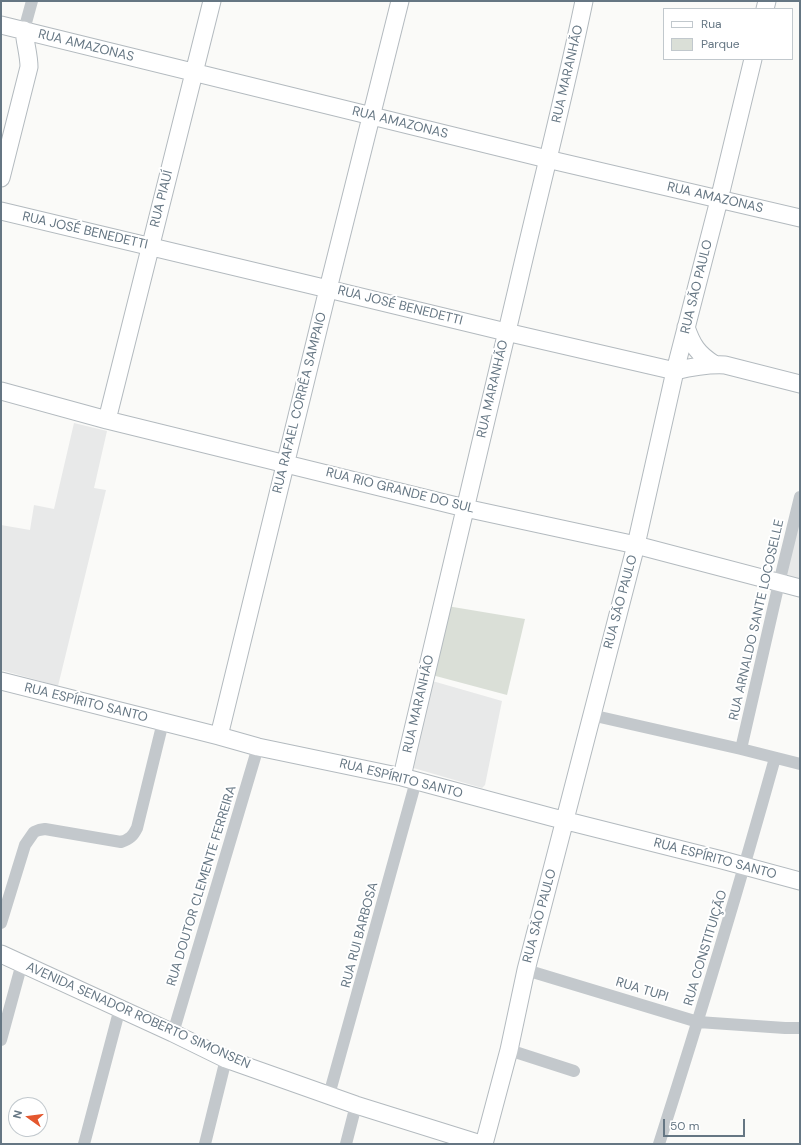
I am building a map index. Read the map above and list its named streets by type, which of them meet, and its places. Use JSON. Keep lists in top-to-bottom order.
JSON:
{
  "streets": {
    "street": [
      "RUA AMAZONAS",
      "RUA MARANHÃO",
      "RUA PIAUÍ",
      "RUA JOSÉ BENEDETTI",
      "RUA SÃO PAULO",
      "RUA RAFAEL CORRÊA SAMPAIO",
      "RUA RIO GRANDE DO SUL",
      "RUA ARNALDO SANTE LOCOSELLE",
      "RUA ESPÍRITO SANTO",
      "RUA DOUTOR CLEMENTE FERREIRA",
      "RUA RUI BARBOSA",
      "RUA CONSTITUIÇÃO",
      "RUA TUPI",
      "AVENIDA SENADOR ROBERTO SIMONSEN"
    ]
  },
  "crossings": [
    ["RUA AMAZONAS", "RUA MARANHÃO"],
    ["RUA AMAZONAS", "RUA PIAUÍ"],
    ["RUA AMAZONAS", "RUA SÃO PAULO"],
    ["RUA AMAZONAS", "RUA RAFAEL CORRÊA SAMPAIO"],
    ["RUA MARANHÃO", "RUA JOSÉ BENEDETTI"],
    ["RUA MARANHÃO", "RUA RIO GRANDE DO SUL"],
    ["RUA MARANHÃO", "RUA ESPÍRITO SANTO"],
    ["RUA MARANHÃO", "RUA RUI BARBOSA"],
    ["RUA PIAUÍ", "RUA JOSÉ BENEDETTI"],
    ["RUA PIAUÍ", "RUA RIO GRANDE DO SUL"],
    ["RUA JOSÉ BENEDETTI", "RUA SÃO PAULO"],
    ["RUA JOSÉ BENEDETTI", "RUA RAFAEL CORRÊA SAMPAIO"],
    ["RUA SÃO PAULO", "RUA RIO GRANDE DO SUL"],
    ["RUA SÃO PAULO", "RUA ESPÍRITO SANTO"],
    ["RUA SÃO PAULO", "RUA TUPI"],
    ["RUA SÃO PAULO", "AVENIDA SENADOR ROBERTO SIMONSEN"],
    ["RUA RAFAEL CORRÊA SAMPAIO", "RUA RIO GRANDE DO SUL"],
    ["RUA RAFAEL CORRÊA SAMPAIO", "RUA ESPÍRITO SANTO"],
    ["RUA RIO GRANDE DO SUL", "RUA ARNALDO SANTE LOCOSELLE"],
    ["RUA ESPÍRITO SANTO", "RUA DOUTOR CLEMENTE FERREIRA"],
    ["RUA ESPÍRITO SANTO", "RUA RUI BARBOSA"],
    ["RUA ESPÍRITO SANTO", "RUA CONSTITUIÇÃO"],
    ["RUA DOUTOR CLEMENTE FERREIRA", "AVENIDA SENADOR ROBERTO SIMONSEN"],
    ["RUA RUI BARBOSA", "AVENIDA SENADOR ROBERTO SIMONSEN"],
    ["RUA CONSTITUIÇÃO", "RUA TUPI"]
  ],
  "legend": ["Rua", "Parque"],
  "scale_bar": "50 m",
  "north": "left"
}
